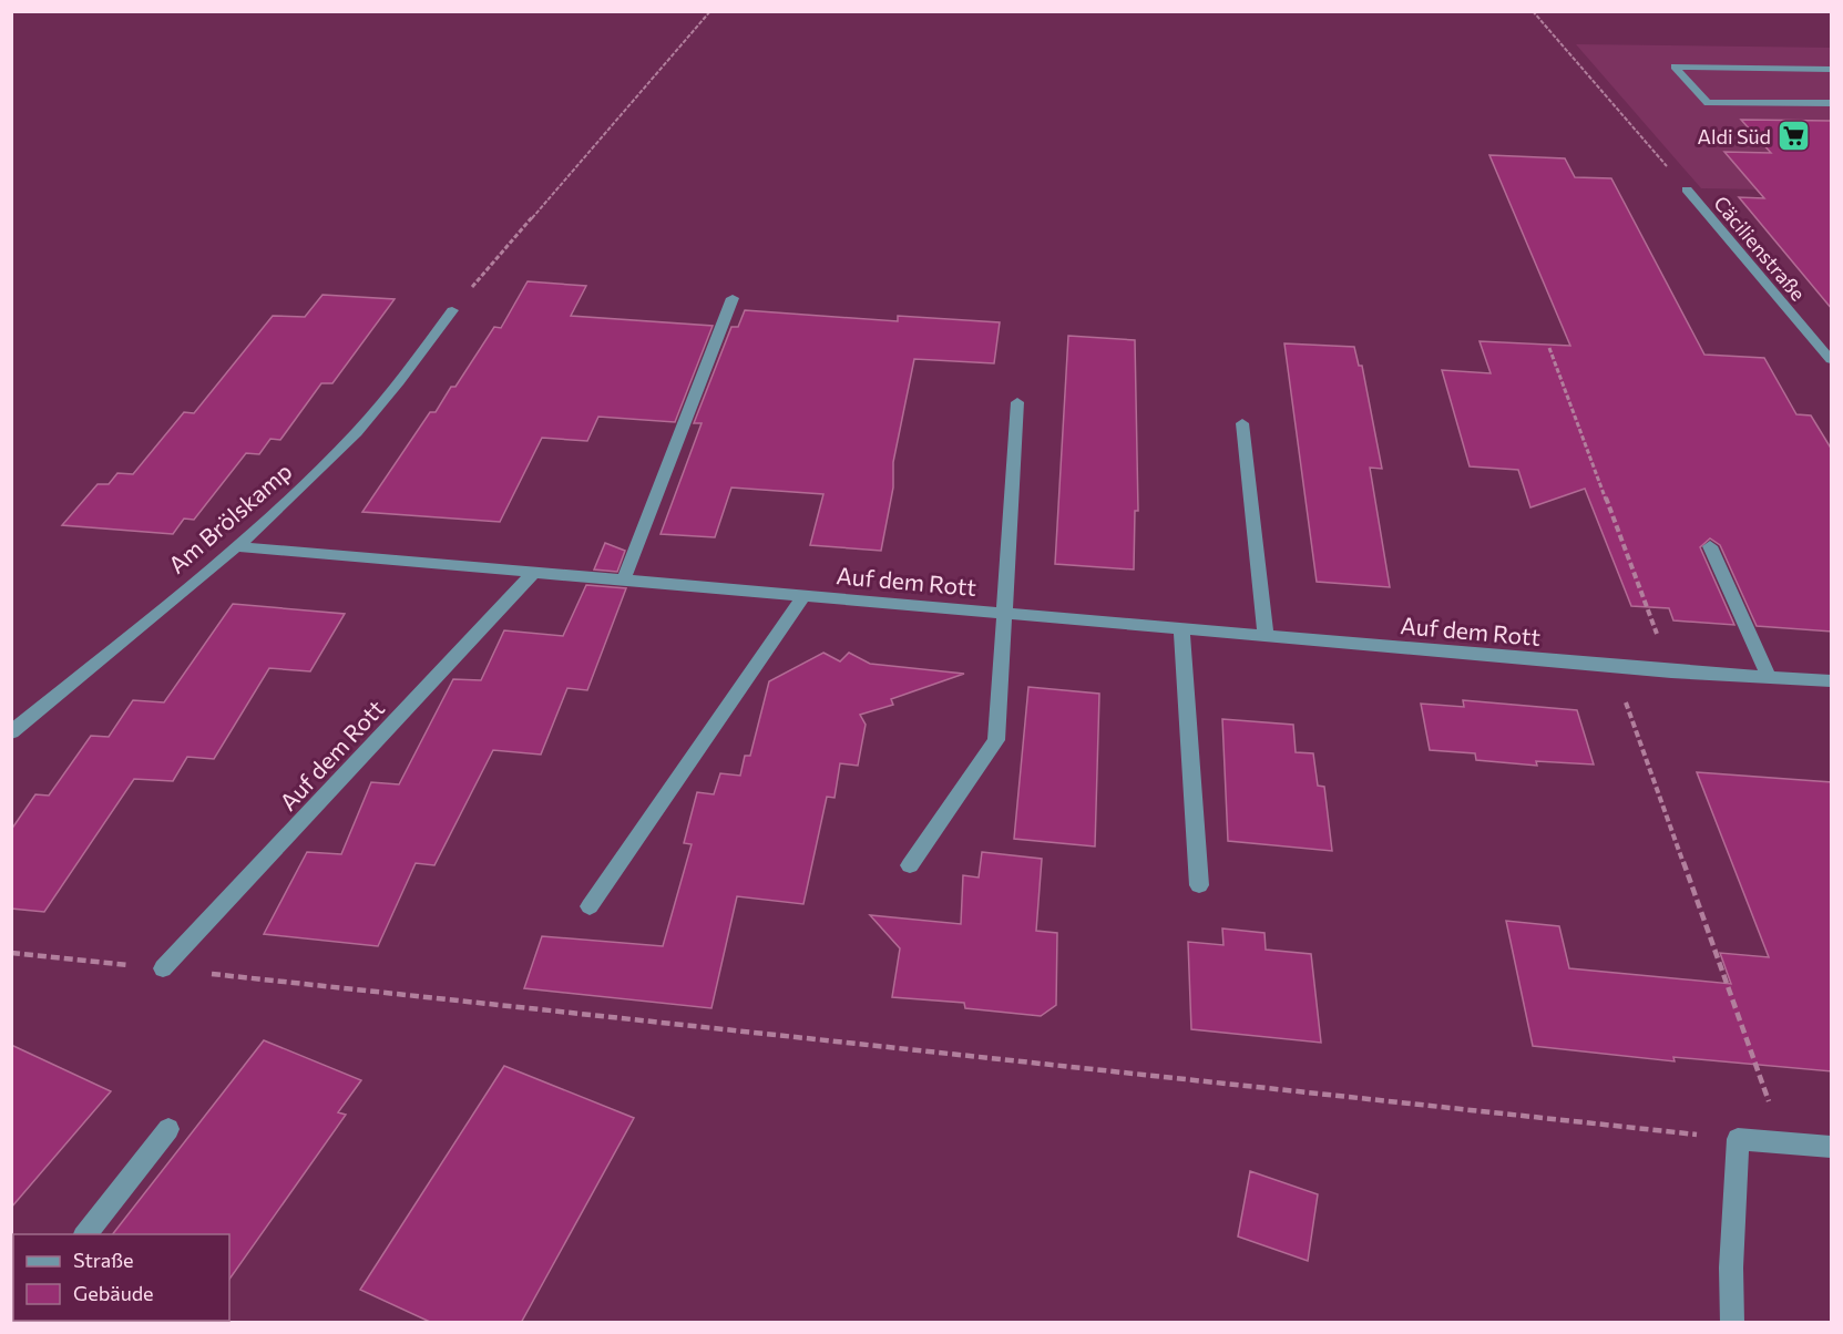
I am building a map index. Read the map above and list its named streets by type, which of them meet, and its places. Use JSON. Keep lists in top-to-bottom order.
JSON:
{
  "streets": {
    "street": ["Cäcilienstraße", "Am Brölskamp", "Auf dem Rott"]
  },
  "crossings": [
    ["Am Brölskamp", "Auf dem Rott"]
  ],
  "places": {
    "supermarket": ["Aldi Süd"]
  },
  "legend": ["Straße", "Gebäude"]
}
